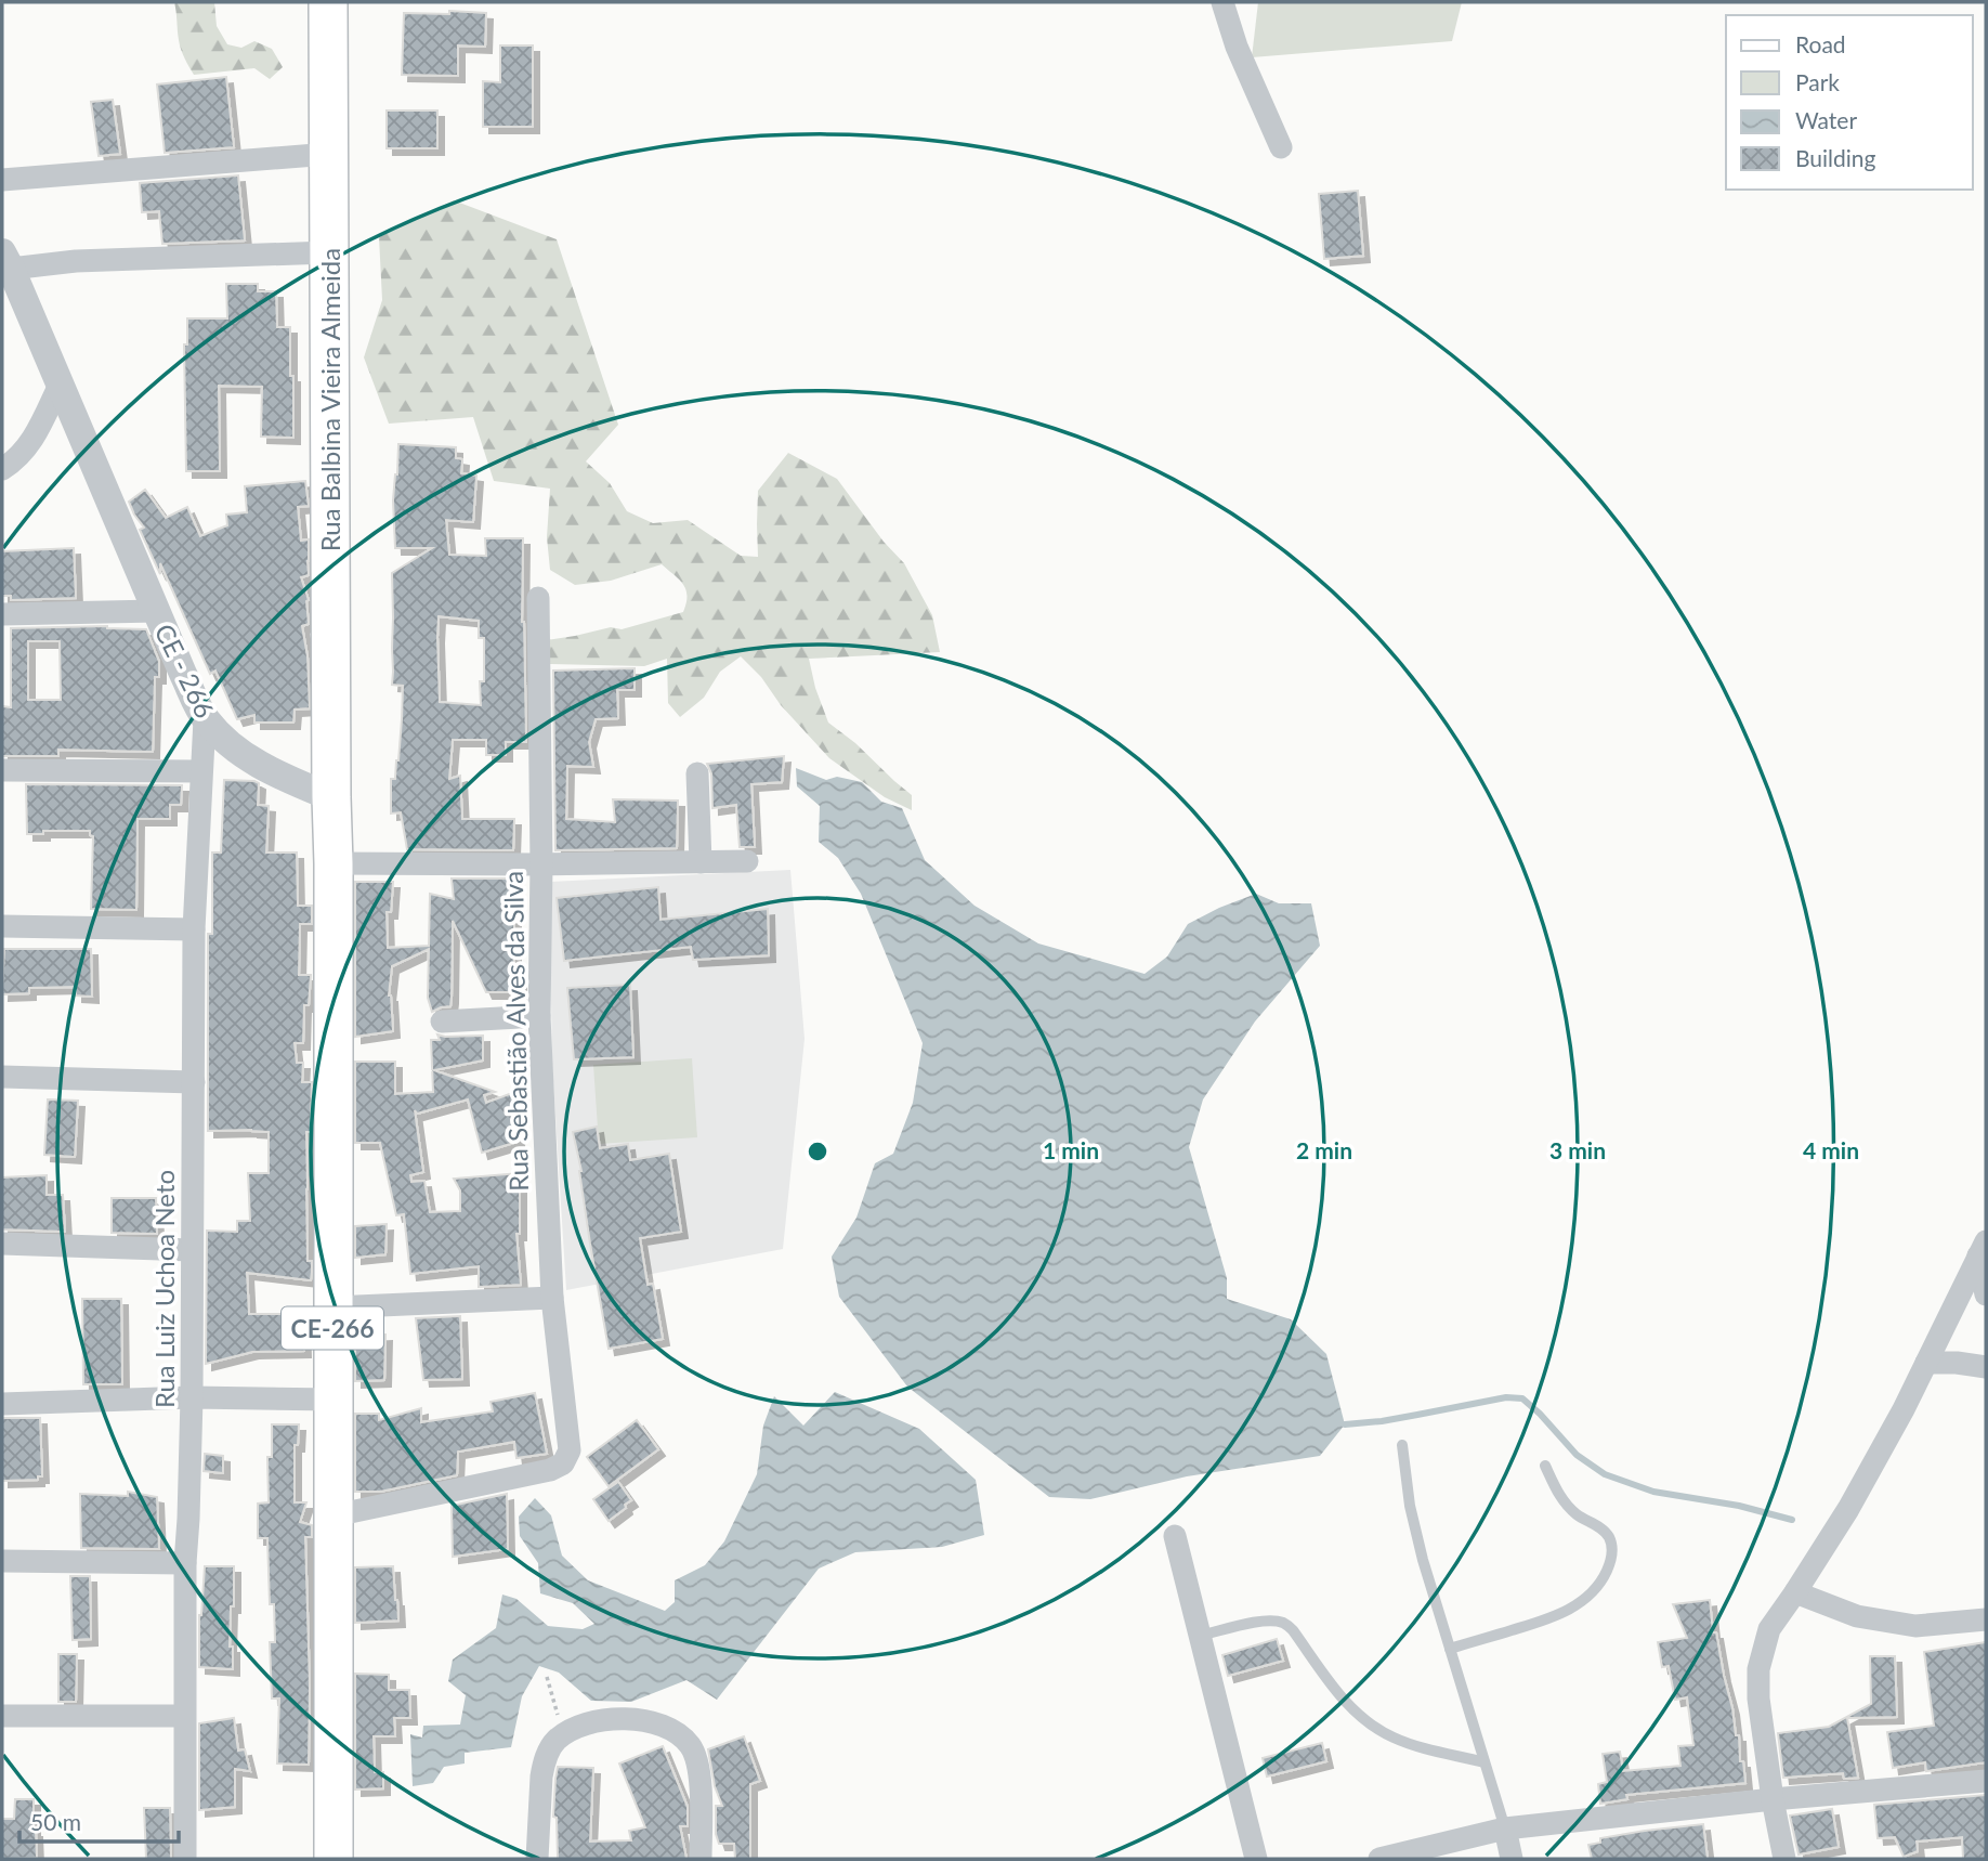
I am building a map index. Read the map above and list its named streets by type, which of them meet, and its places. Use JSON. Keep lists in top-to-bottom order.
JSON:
{
  "streets": {
    "main road": ["Rua Balbina Vieira Almeida", "CE-266"],
    "street": ["CE - 266", "Rua Sebastião Alves da Silva", "Rua Luiz Uchoa Neto"]
  },
  "crossings": [
    ["Rua Balbina Vieira Almeida", "CE - 266"],
    ["Rua Balbina Vieira Almeida", "CE-266"],
    ["CE - 266", "Rua Luiz Uchoa Neto"],
    ["CE - 266", "CE-266"],
    ["Rua Sebastião Alves da Silva", "CE-266"]
  ],
  "legend": [
    "Road",
    "Park",
    "Water",
    "Building"
  ],
  "scale_bar": "50 m",
  "rings": [
    "1 min",
    "2 min",
    "3 min",
    "4 min"
  ]
}
